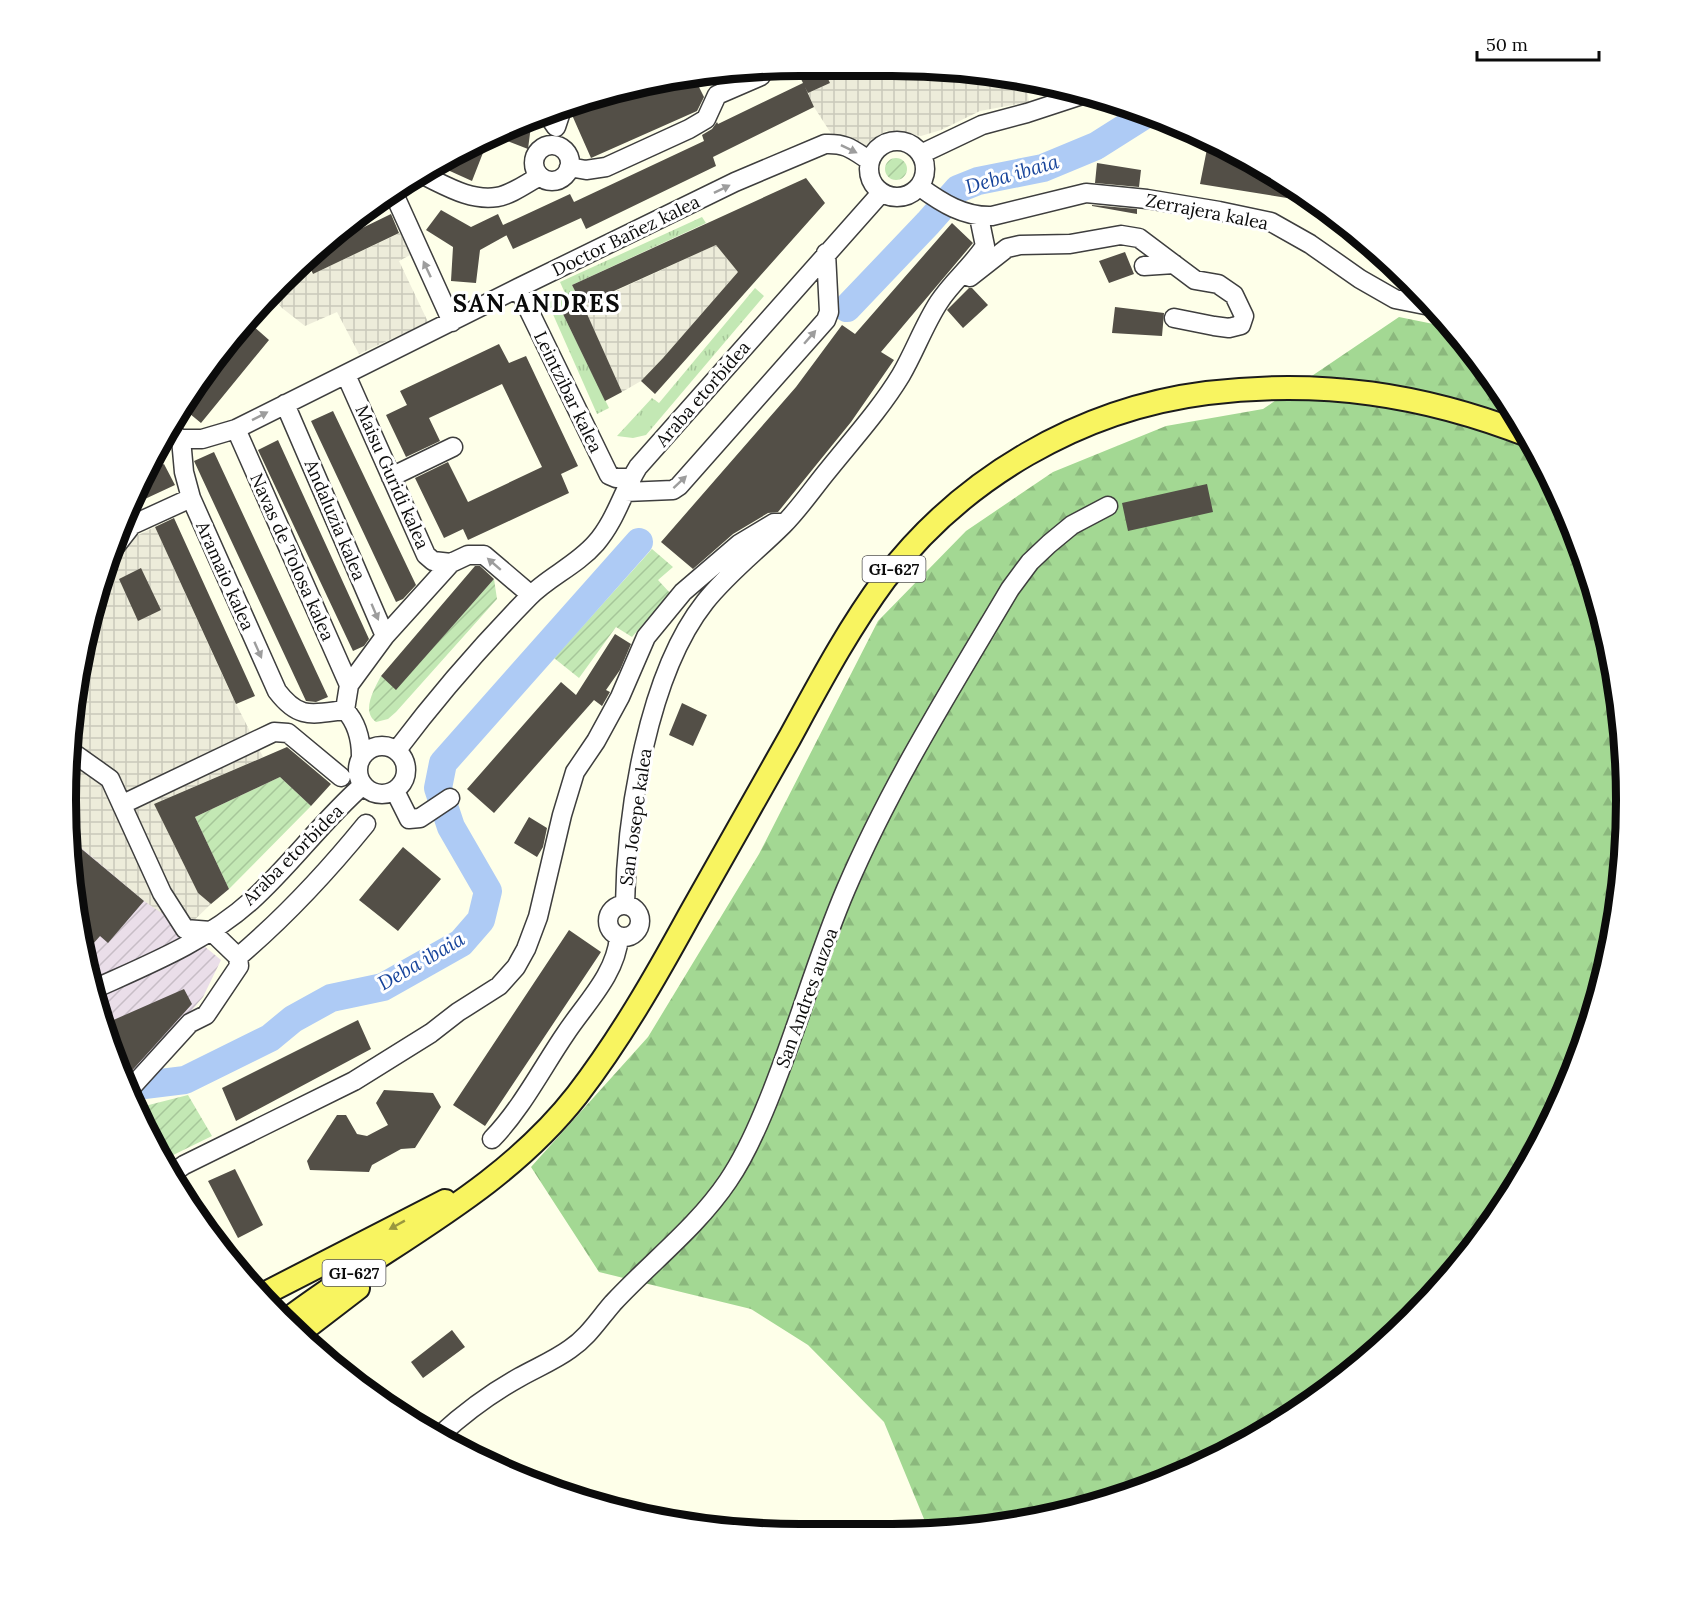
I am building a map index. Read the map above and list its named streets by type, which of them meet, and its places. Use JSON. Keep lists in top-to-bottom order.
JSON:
{
  "streets": {
    "main road": ["GI-627"],
    "street": [
      "Zerrajera kalea",
      "Doctor Bañez kalea",
      "Leintzibar kalea",
      "Araba etorbidea",
      "Maisu Guridi kalea",
      "Andaluzia kalea",
      "Navas de Tolosa kalea",
      "Aramaio kalea",
      "San Josepe kalea",
      "San Andres auzoa"
    ]
  },
  "crossings": [
    ["Doctor Bañez kalea", "Leintzibar kalea"],
    ["Doctor Bañez kalea", "Araba etorbidea"],
    ["Doctor Bañez kalea", "Maisu Guridi kalea"],
    ["Doctor Bañez kalea", "Andaluzia kalea"],
    ["Doctor Bañez kalea", "Navas de Tolosa kalea"],
    ["Leintzibar kalea", "Araba etorbidea"]
  ],
  "one_way": ["Andaluzia kalea", "Aramaio kalea"],
  "districts": ["SAN ANDRES"],
  "water": ["Deba ibaia"],
  "scale_bar": "50 m"
}
